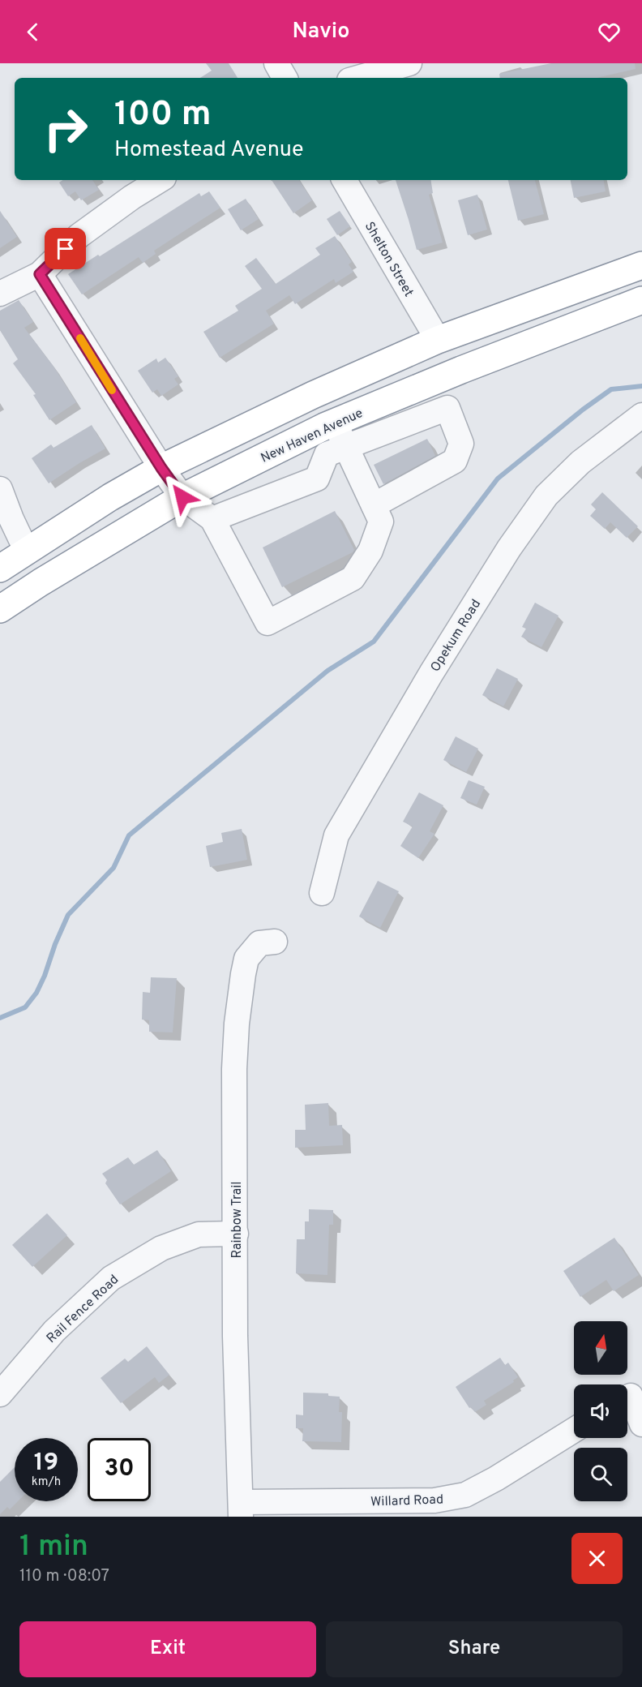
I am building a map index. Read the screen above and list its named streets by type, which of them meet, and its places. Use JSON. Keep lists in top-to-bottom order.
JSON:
{
  "streets": {
    "highway": ["New Haven Avenue"],
    "street": [
      "Shelton Street",
      "Opekum Road",
      "Rainbow Trail",
      "Rail Fence Road",
      "Willard Road"
    ]
  },
  "crossings": [
    ["Rainbow Trail", "Rail Fence Road"],
    ["Rainbow Trail", "Willard Road"]
  ],
  "north": "top",
  "page": {
    "header": "Navio",
    "turn": ["100 m", "Homestead Avenue"],
    "speed": "19 km/h",
    "limit": "30",
    "heading": ["1 min", "110 m · 08:07"],
    "buttons": ["Exit", "Share"]
  }
}
